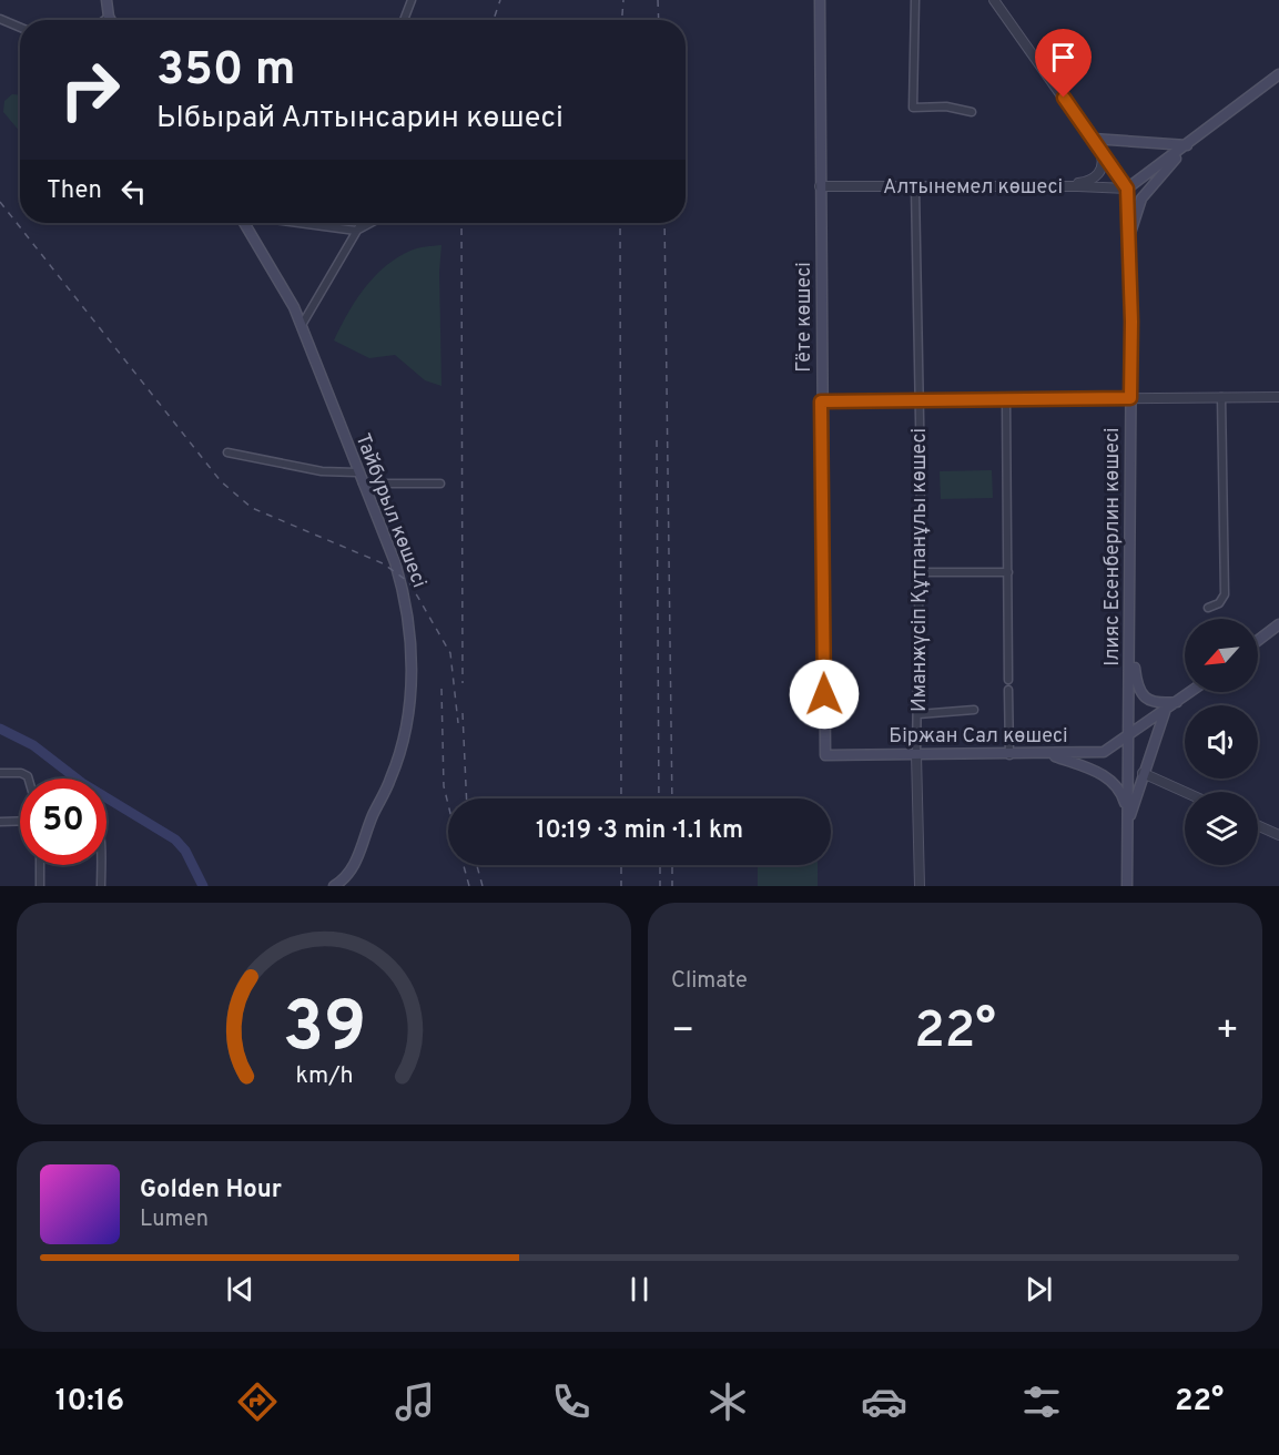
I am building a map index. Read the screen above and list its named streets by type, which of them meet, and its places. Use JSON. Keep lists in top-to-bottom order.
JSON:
{
  "streets": {
    "main road": [
      "Гёте көшесі",
      "Тайбурыл көшесі",
      "Ілияс Есенберлин көшесі",
      "Біржан Сал көшесі"
    ],
    "street": ["Алтынемел көшесі", "Иманжүсіп Құтпанұлы көшесі"]
  },
  "crossings": [
    ["Алтынемел көшесі", "Гёте көшесі"],
    ["Алтынемел көшесі", "Ілияс Есенберлин көшесі"],
    ["Алтынемел көшесі", "Иманжүсіп Құтпанұлы көшесі"],
    ["Гёте көшесі", "Біржан Сал көшесі"],
    ["Ілияс Есенберлин көшесі", "Біржан Сал көшесі"],
    ["Иманжүсіп Құтпанұлы көшесі", "Біржан Сал көшесі"]
  ],
  "north": "bottom left",
  "page": {
    "turn": ["350 m", "Ыбырай Алтынсарин көшесі"],
    "then": "Then",
    "limit": "50",
    "trip": "10:19 · 3 min · 1.1 km",
    "tile": "Climate",
    "heat": ["−", "22°", "+"],
    "song": ["Golden Hour", "Lumen"],
    "tabs": ["10:16", "22°"],
    "gauge": ["39", "km/h"]
  }
}
